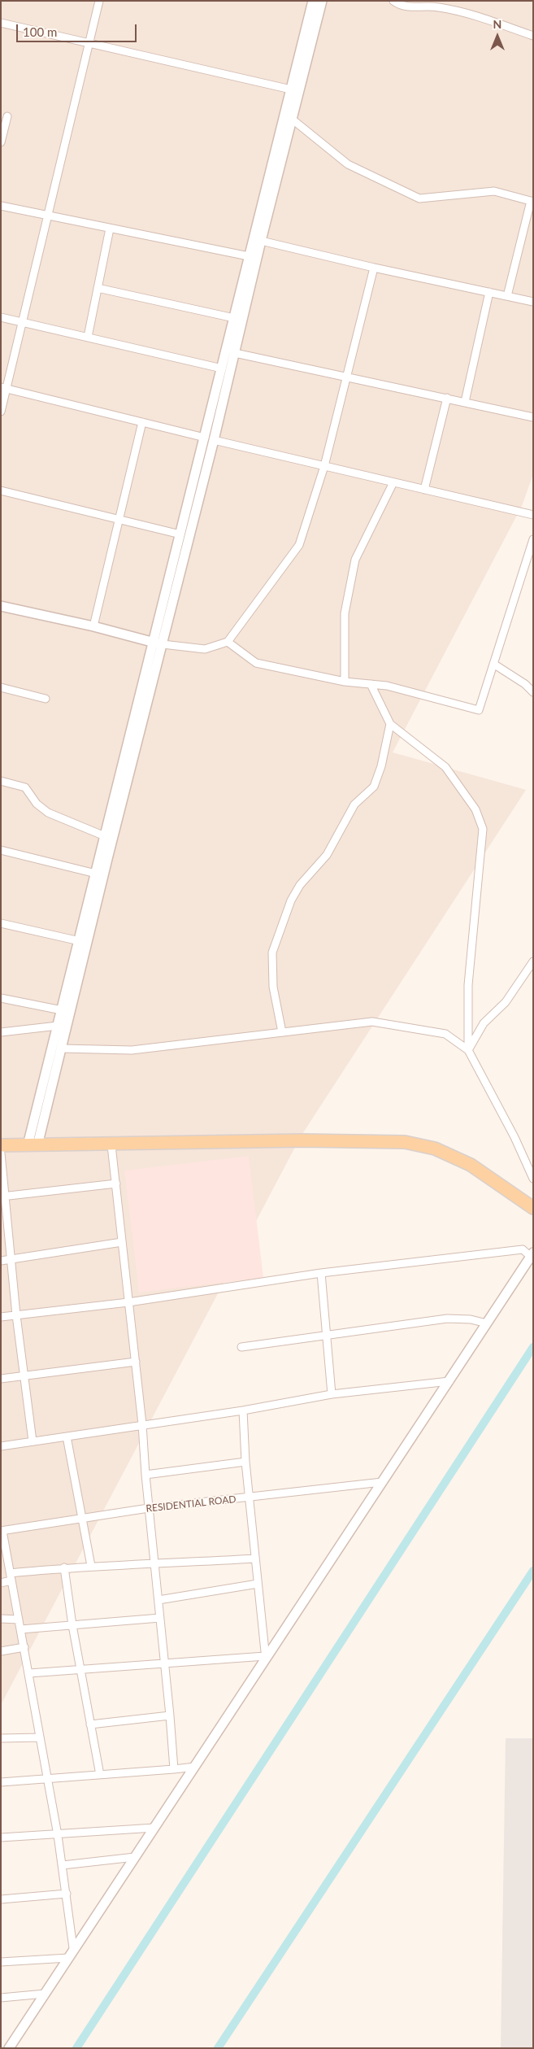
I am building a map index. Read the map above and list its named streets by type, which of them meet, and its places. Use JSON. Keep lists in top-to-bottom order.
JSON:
{
  "streets": {
    "street": ["RESIDENTIAL ROAD"]
  },
  "scale_bar": "100 m",
  "north": "top"
}
